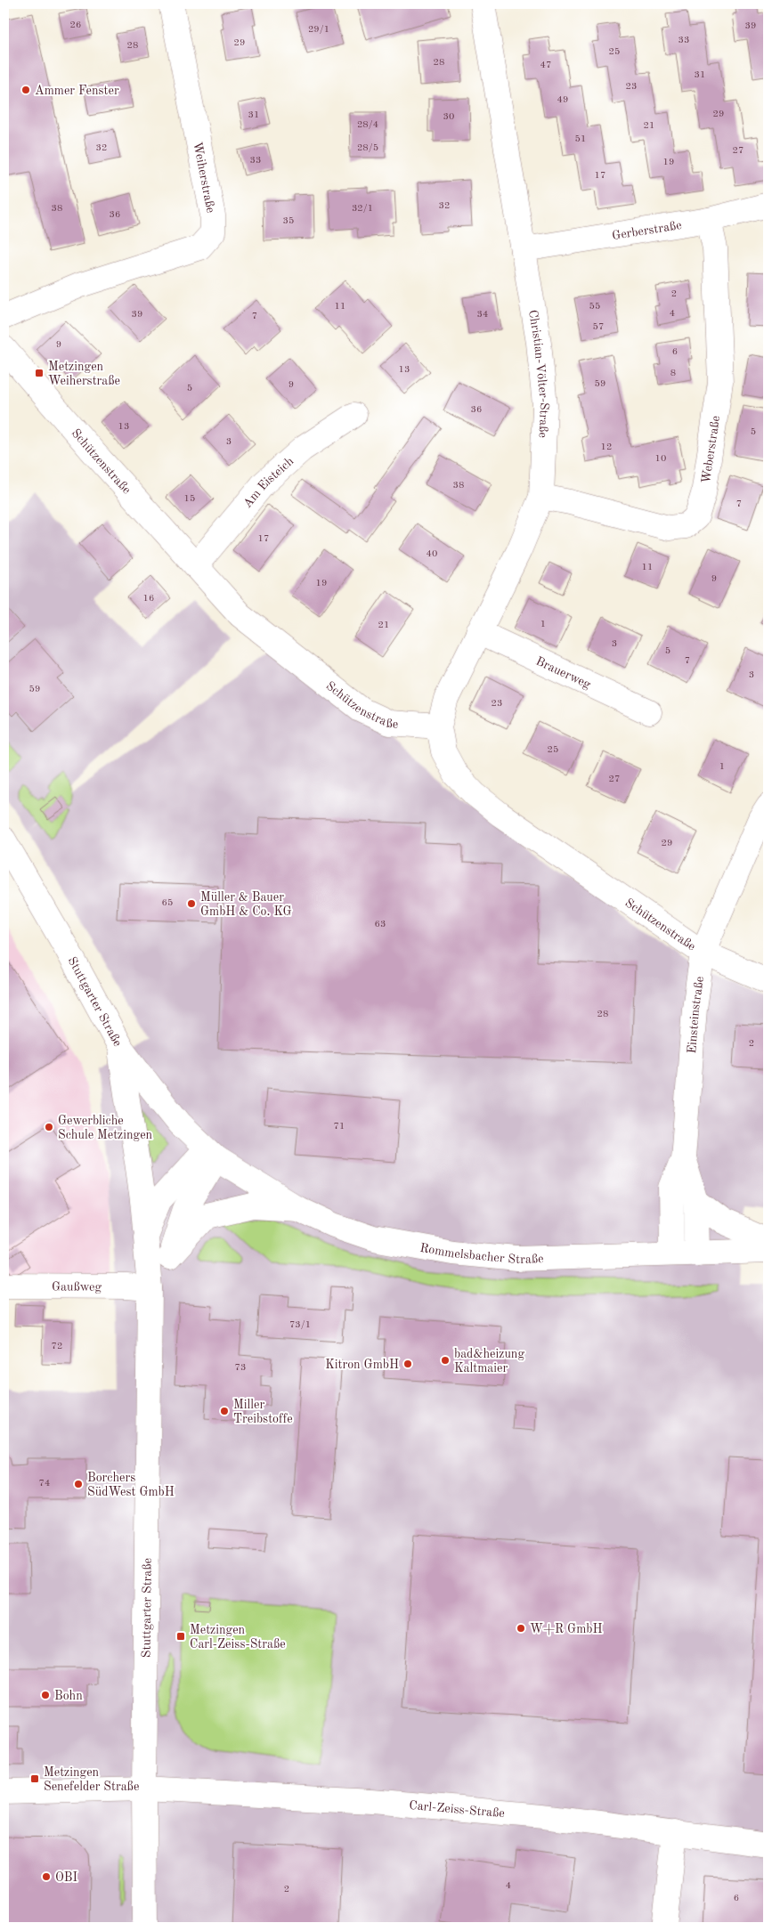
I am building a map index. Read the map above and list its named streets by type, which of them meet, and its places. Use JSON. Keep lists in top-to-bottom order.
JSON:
{
  "streets": {
    "street": [
      "Weiherstraße",
      "Gerberstraße",
      "Christian-Völter-Straße",
      "Weberstraße",
      "Schützenstraße",
      "Am Eisteich",
      "Brauerweg",
      "Stuttgarter Straße",
      "Einsteinstraße",
      "Rommelsbacher Straße",
      "Gaußweg",
      "Carl-Zeiss-Straße"
    ]
  },
  "crossings": [
    ["Gerberstraße", "Christian-Völter-Straße"],
    ["Gerberstraße", "Weberstraße"],
    ["Christian-Völter-Straße", "Weberstraße"],
    ["Christian-Völter-Straße", "Schützenstraße"],
    ["Christian-Völter-Straße", "Brauerweg"],
    ["Schützenstraße", "Am Eisteich"],
    ["Schützenstraße", "Einsteinstraße"],
    ["Stuttgarter Straße", "Rommelsbacher Straße"],
    ["Stuttgarter Straße", "Gaußweg"],
    ["Stuttgarter Straße", "Carl-Zeiss-Straße"],
    ["Einsteinstraße", "Rommelsbacher Straße"]
  ],
  "places": {
    "other": [
      "Ammer Fenster",
      "Müller & Bauer GmbH & Co. KG",
      "Gewerbliche Schule Metzingen",
      "bad&heizung Kaltmaier",
      "Kitron GmbH",
      "Miller Treibstoffe",
      "Borchers SüdWest GmbH",
      "W+R GmbH",
      "Bohn",
      "OBI"
    ],
    "transit": ["Metzingen Weiherstraße", "Metzingen Carl-Zeiss-Straße", "Metzingen Senefelder Straße"]
  },
  "house_numbers": [
    "26",
    "39",
    "29/1",
    "33",
    "29",
    "28",
    "25",
    "28",
    "47",
    "31",
    "23",
    "49",
    "29",
    "31",
    "30",
    "28/4",
    "21",
    "51",
    "32",
    "28/5",
    "27",
    "33",
    "19",
    "17",
    "32",
    "38",
    "32/1",
    "36",
    "35",
    "2",
    "11",
    "55",
    "4",
    "39",
    "34",
    "7",
    "57",
    "9",
    "6",
    "13",
    "8",
    "59",
    "9",
    "5",
    "36",
    "13",
    "5",
    "3",
    "12",
    "10",
    "38",
    "15",
    "7",
    "17",
    "40",
    "11",
    "9",
    "19",
    "16",
    "1",
    "21",
    "3",
    "5",
    "7",
    "3",
    "59",
    "23",
    "25",
    "1",
    "27",
    "29",
    "65",
    "63",
    "28",
    "2",
    "71",
    "73/1",
    "72",
    "73",
    "74",
    "4",
    "2",
    "6"
  ]
}
